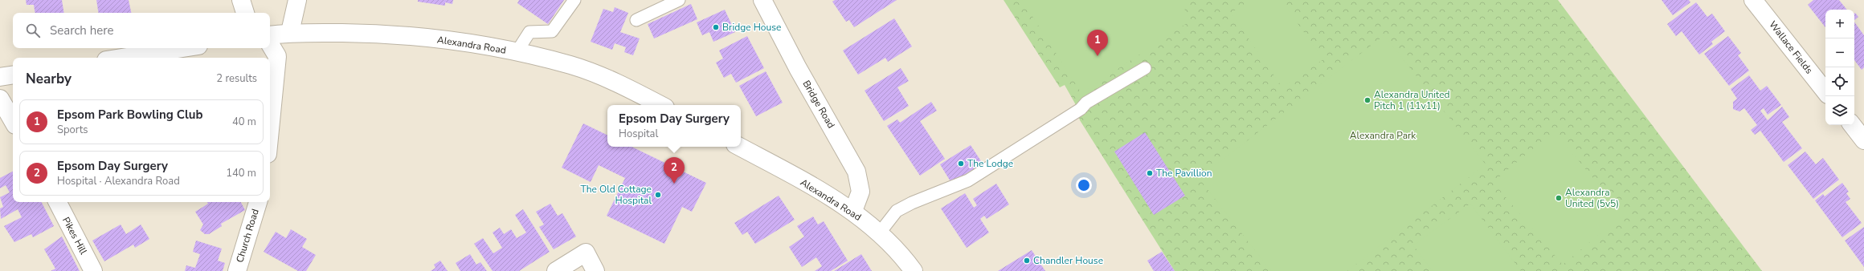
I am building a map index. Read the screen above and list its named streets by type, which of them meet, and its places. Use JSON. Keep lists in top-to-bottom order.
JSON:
{
  "streets": {
    "main road": [
      "Alexandra Road",
      "Wallace Fields",
      "Bridge Road",
      "Pikes Hill",
      "Church Road"
    ]
  },
  "crossings": [
    ["Alexandra Road", "Bridge Road"]
  ],
  "parks": ["Alexandra Park"],
  "places": [
    "Bridge House",
    "Alexandra United Pitch 1 (11v11)",
    "The Lodge",
    "The Pavillion",
    "The Old Cottage Hospital",
    "Alexandra United (5v5)",
    "Chandler House"
  ],
  "page": {
    "map_buttons": ["+", "−"],
    "search": "Search here",
    "pins": ["1", "2"],
    "heading": ["Nearby", "2 results"],
    "list": [
      {
        "mark": "1",
        "name": "Epsom Park Bowling Club",
        "note": "Sports",
        "value": "40 m"
      },
      {
        "mark": "2",
        "name": "Epsom Day Surgery",
        "note": "Hospital · Alexandra Road",
        "value": "140 m"
      }
    ],
    "popup": ["Epsom Day Surgery", "Hospital"]
  }
}
